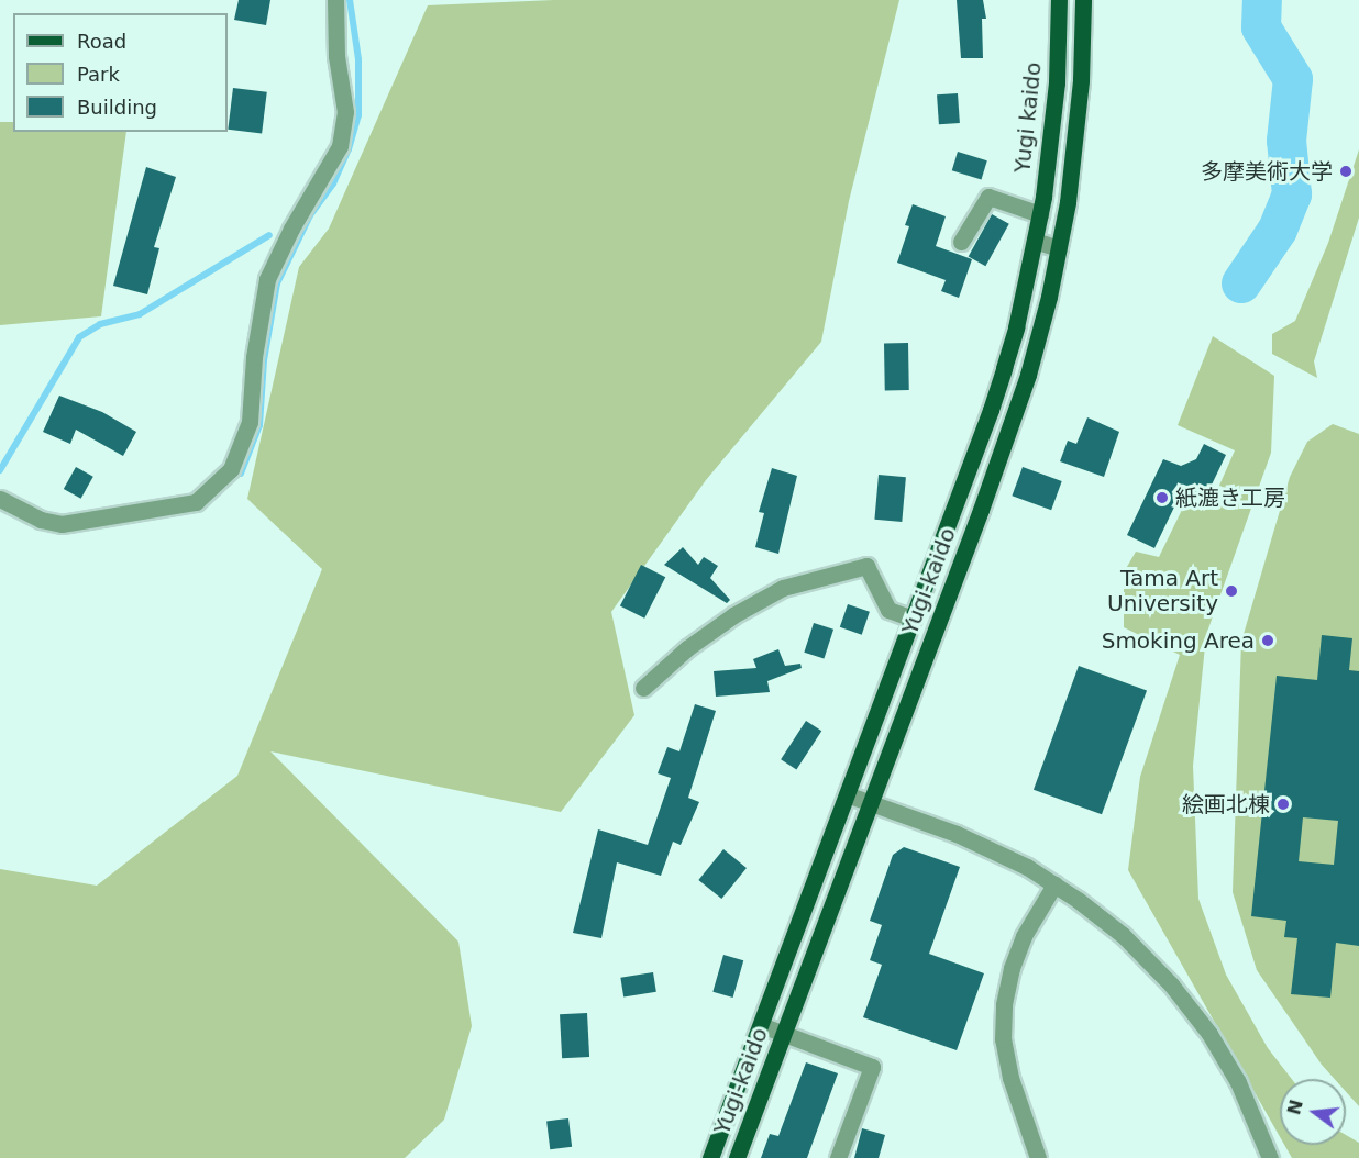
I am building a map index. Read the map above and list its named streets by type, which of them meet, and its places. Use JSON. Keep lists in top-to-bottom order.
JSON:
{
  "streets": {
    "main road": ["Yugi kaido", "Yugi-kaido"]
  },
  "crossings": [
    ["Yugi kaido", "Yugi-kaido"]
  ],
  "places": [
    "多摩美術大学",
    "紙漉き工房",
    "Tama Art University",
    "Smoking Area",
    "絵画北棟"
  ],
  "legend": ["Road", "Park", "Building"],
  "north": "left"
}
